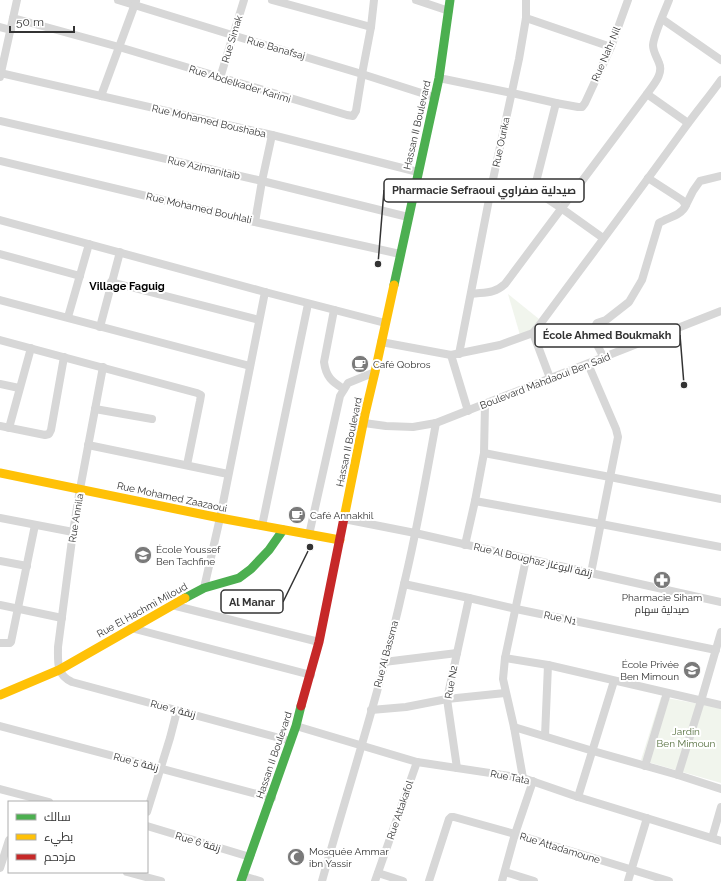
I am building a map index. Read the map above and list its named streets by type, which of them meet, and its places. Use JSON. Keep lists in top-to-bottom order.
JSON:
{
  "streets": {
    "main road": ["Hassan II Boulevard", "Rue Mohamed Zaazaoui", "Rue El Hachmi Miloud"],
    "street": [
      "Rue Simak",
      "Rue Banafsaj",
      "Rue Nahr Nil",
      "Rue Abdelkader Karimi",
      "Rue Mohamed Boushaba",
      "Rue Ourika",
      "Rue Azimanitaib",
      "Rue Mohamed Bouhlali",
      "Boulevard Mahdaoui Ben Said",
      "Rue Annila",
      "Rue Al Boughaz زنقة البوغاز",
      "Rue N1",
      "Rue Al Bassma",
      "Rue N2",
      "Rue 4 زنقة",
      "Rue 5 زنقة",
      "Rue Tata",
      "Rue Attakafol",
      "Rue 6 زنقة",
      "Rue Attadamoune"
    ]
  },
  "crossings": [
    ["Rue Simak", "Rue Banafsaj"],
    ["Rue Simak", "Rue Abdelkader Karimi"],
    ["Rue Banafsaj", "Rue Abdelkader Karimi"],
    ["Rue Banafsaj", "Hassan II Boulevard"],
    ["Rue Mohamed Boushaba", "Hassan II Boulevard"],
    ["Hassan II Boulevard", "Rue Azimanitaib"],
    ["Hassan II Boulevard", "Rue Mohamed Bouhlali"],
    ["Hassan II Boulevard", "Boulevard Mahdaoui Ben Said"],
    ["Hassan II Boulevard", "Rue Mohamed Zaazaoui"],
    ["Hassan II Boulevard", "Rue Al Boughaz زنقة البوغاز"],
    ["Hassan II Boulevard", "Rue 4 زنقة"],
    ["Hassan II Boulevard", "Rue 5 زنقة"],
    ["Hassan II Boulevard", "Rue Tata"],
    ["Hassan II Boulevard", "Rue 6 زنقة"],
    ["Rue Ourika", "Boulevard Mahdaoui Ben Said"],
    ["Boulevard Mahdaoui Ben Said", "Rue Al Bassma"],
    ["Rue Mohamed Zaazaoui", "Rue Annila"],
    ["Rue Mohamed Zaazaoui", "Rue El Hachmi Miloud"],
    ["Rue Annila", "Rue El Hachmi Miloud"],
    ["Rue Annila", "Rue 4 زنقة"],
    ["Rue Al Boughaz زنقة البوغاز", "Rue Al Bassma"],
    ["Rue El Hachmi Miloud", "Rue 4 زنقة"],
    ["Rue N1", "Rue Al Bassma"],
    ["Rue N1", "Rue N2"],
    ["Rue Al Bassma", "Rue Tata"],
    ["Rue N2", "Rue Tata"],
    ["Rue Tata", "Rue Attakafol"]
  ],
  "districts": ["Village Faguig"],
  "parks": ["Jardin Ben Mimoun"],
  "places": {
    "other": ["Pharmacie Sefraoui صيدلية صفراوي", "École Ahmed Boukmakh", "Al Manar"],
    "cafe": ["Café Qobros", "Café Annakhil"],
    "school or university": ["École Youssef Ben Tachfine", "École Privée Ben Mimoun"],
    "pharmacy": ["Pharmacie Siham صيدلية سهام"],
    "mosque": ["Mosquée Ammar ibn Yassir"]
  },
  "legend": ["سالك", "بطيء", "مزدحم"],
  "scale_bar": "50 m"
}
